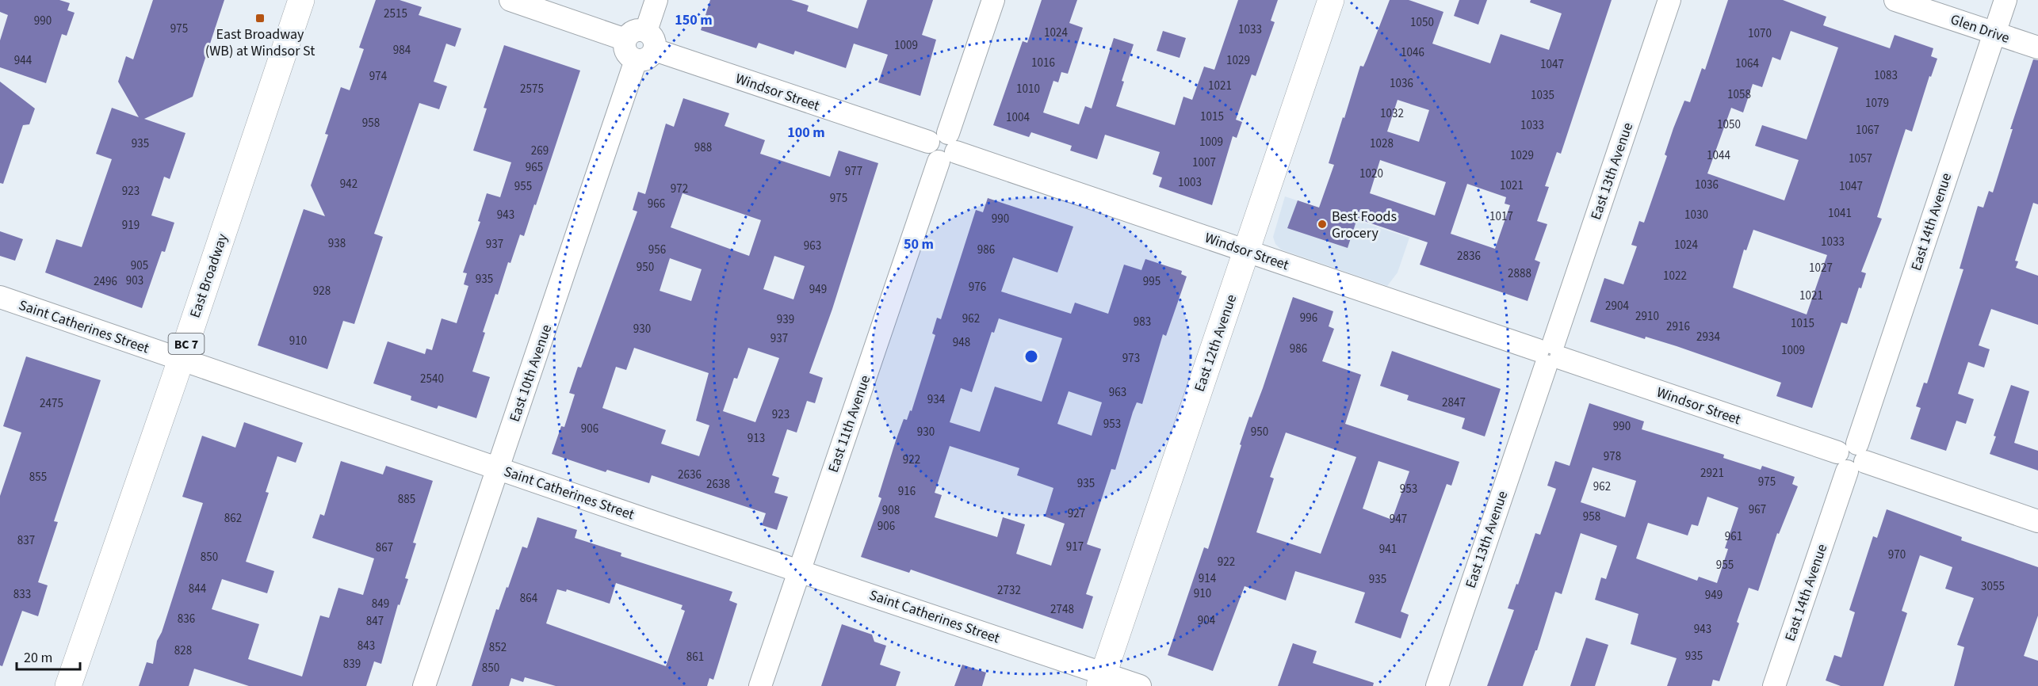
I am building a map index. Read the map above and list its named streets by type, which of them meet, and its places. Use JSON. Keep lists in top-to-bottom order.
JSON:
{
  "streets": {
    "main road": ["East Broadway", "East 12th Avenue", "BC 7"],
    "street": [
      "Glen Drive",
      "Windsor Street",
      "East 13th Avenue",
      "East 14th Avenue",
      "Saint Catherines Street",
      "East 10th Avenue",
      "East 11th Avenue"
    ]
  },
  "crossings": [
    ["Glen Drive", "East 14th Avenue"],
    ["Windsor Street", "East 13th Avenue"],
    ["Windsor Street", "East 14th Avenue"],
    ["Windsor Street", "East 12th Avenue"],
    ["Windsor Street", "East 10th Avenue"],
    ["Windsor Street", "East 11th Avenue"],
    ["East Broadway", "Saint Catherines Street"],
    ["Saint Catherines Street", "East 12th Avenue"],
    ["Saint Catherines Street", "East 10th Avenue"],
    ["Saint Catherines Street", "East 11th Avenue"]
  ],
  "places": {
    "transit": ["East Broadway (WB) at Windsor St"],
    "other": ["Best Foods Grocery"]
  },
  "house_numbers": [
    "2515",
    "990",
    "1050",
    "975",
    "1033",
    "1024",
    "1070",
    "1009",
    "984",
    "1046",
    "944",
    "1029",
    "1016",
    "1064",
    "1047",
    "1083",
    "974",
    "1036",
    "1021",
    "2575",
    "1010",
    "1058",
    "1035",
    "1079",
    "1032",
    "1015",
    "1004",
    "958",
    "1050",
    "1033",
    "1067",
    "1009",
    "935",
    "1028",
    "988",
    "269",
    "1029",
    "1044",
    "1057",
    "1007",
    "965",
    "977",
    "1020",
    "1003",
    "942",
    "1036",
    "1021",
    "955",
    "1047",
    "972",
    "923",
    "975",
    "966",
    "1041",
    "943",
    "1030",
    "1017",
    "990",
    "919",
    "1033",
    "938",
    "937",
    "1024",
    "963",
    "956",
    "986",
    "2836",
    "905",
    "950",
    "1027",
    "2888",
    "1022",
    "935",
    "903",
    "2496",
    "995",
    "976",
    "949",
    "928",
    "1021",
    "2904",
    "2910",
    "996",
    "962",
    "939",
    "983",
    "1015",
    "2916",
    "930",
    "2934",
    "937",
    "910",
    "948",
    "986",
    "1009",
    "973",
    "2540",
    "963",
    "934",
    "2847",
    "2475",
    "923",
    "953",
    "990",
    "906",
    "930",
    "950",
    "913",
    "978",
    "922",
    "2921",
    "2636",
    "855",
    "975",
    "935",
    "2638",
    "962",
    "953",
    "916",
    "885",
    "967",
    "908",
    "927",
    "958",
    "862",
    "947",
    "906",
    "961",
    "837",
    "917",
    "867",
    "941",
    "970",
    "850",
    "922",
    "955",
    "914",
    "935",
    "3055",
    "844",
    "2732",
    "910",
    "833",
    "949",
    "864",
    "849",
    "2748",
    "836",
    "904",
    "847",
    "943",
    "843",
    "852",
    "828",
    "935",
    "861",
    "839",
    "850"
  ],
  "scale_bar": "20 m",
  "rings": ["150 m", "100 m", "50 m"]
}
